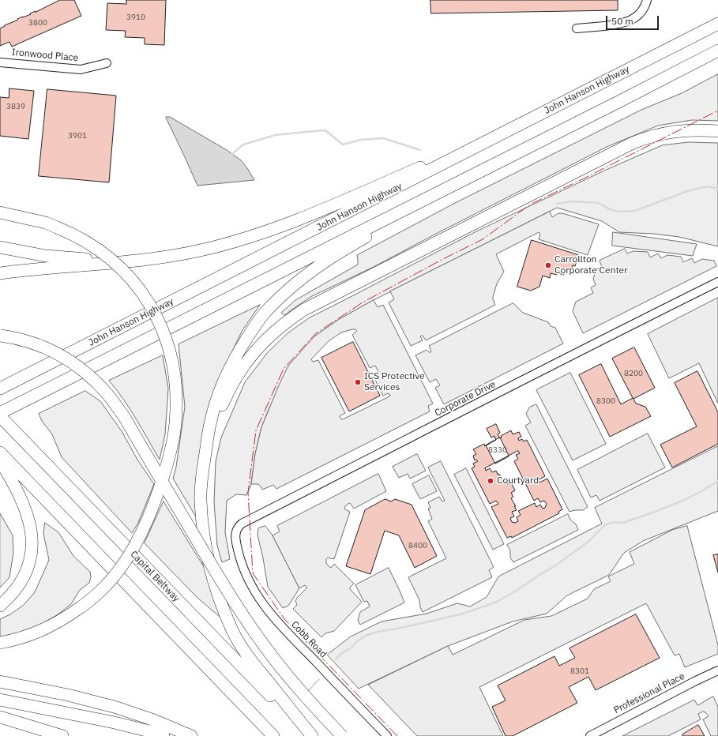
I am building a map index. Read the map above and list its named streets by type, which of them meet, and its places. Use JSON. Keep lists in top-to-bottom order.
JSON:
{
  "streets": {
    "highway": ["John Hanson Highway", "Capital Beltway"],
    "street": [
      "Ironwood Place",
      "Corporate Drive",
      "Cobb Road",
      "Professional Place"
    ]
  },
  "crossings": [
    ["Corporate Drive", "Cobb Road"]
  ],
  "places": ["Carrollton Corporate Center", "ICS Protective Services", "Courtyard"],
  "house_numbers": [
    "3910",
    "3800",
    "3839",
    "3901",
    "8200",
    "8300",
    "8330",
    "8400",
    "8301"
  ],
  "scale_bar": "50 m"
}
